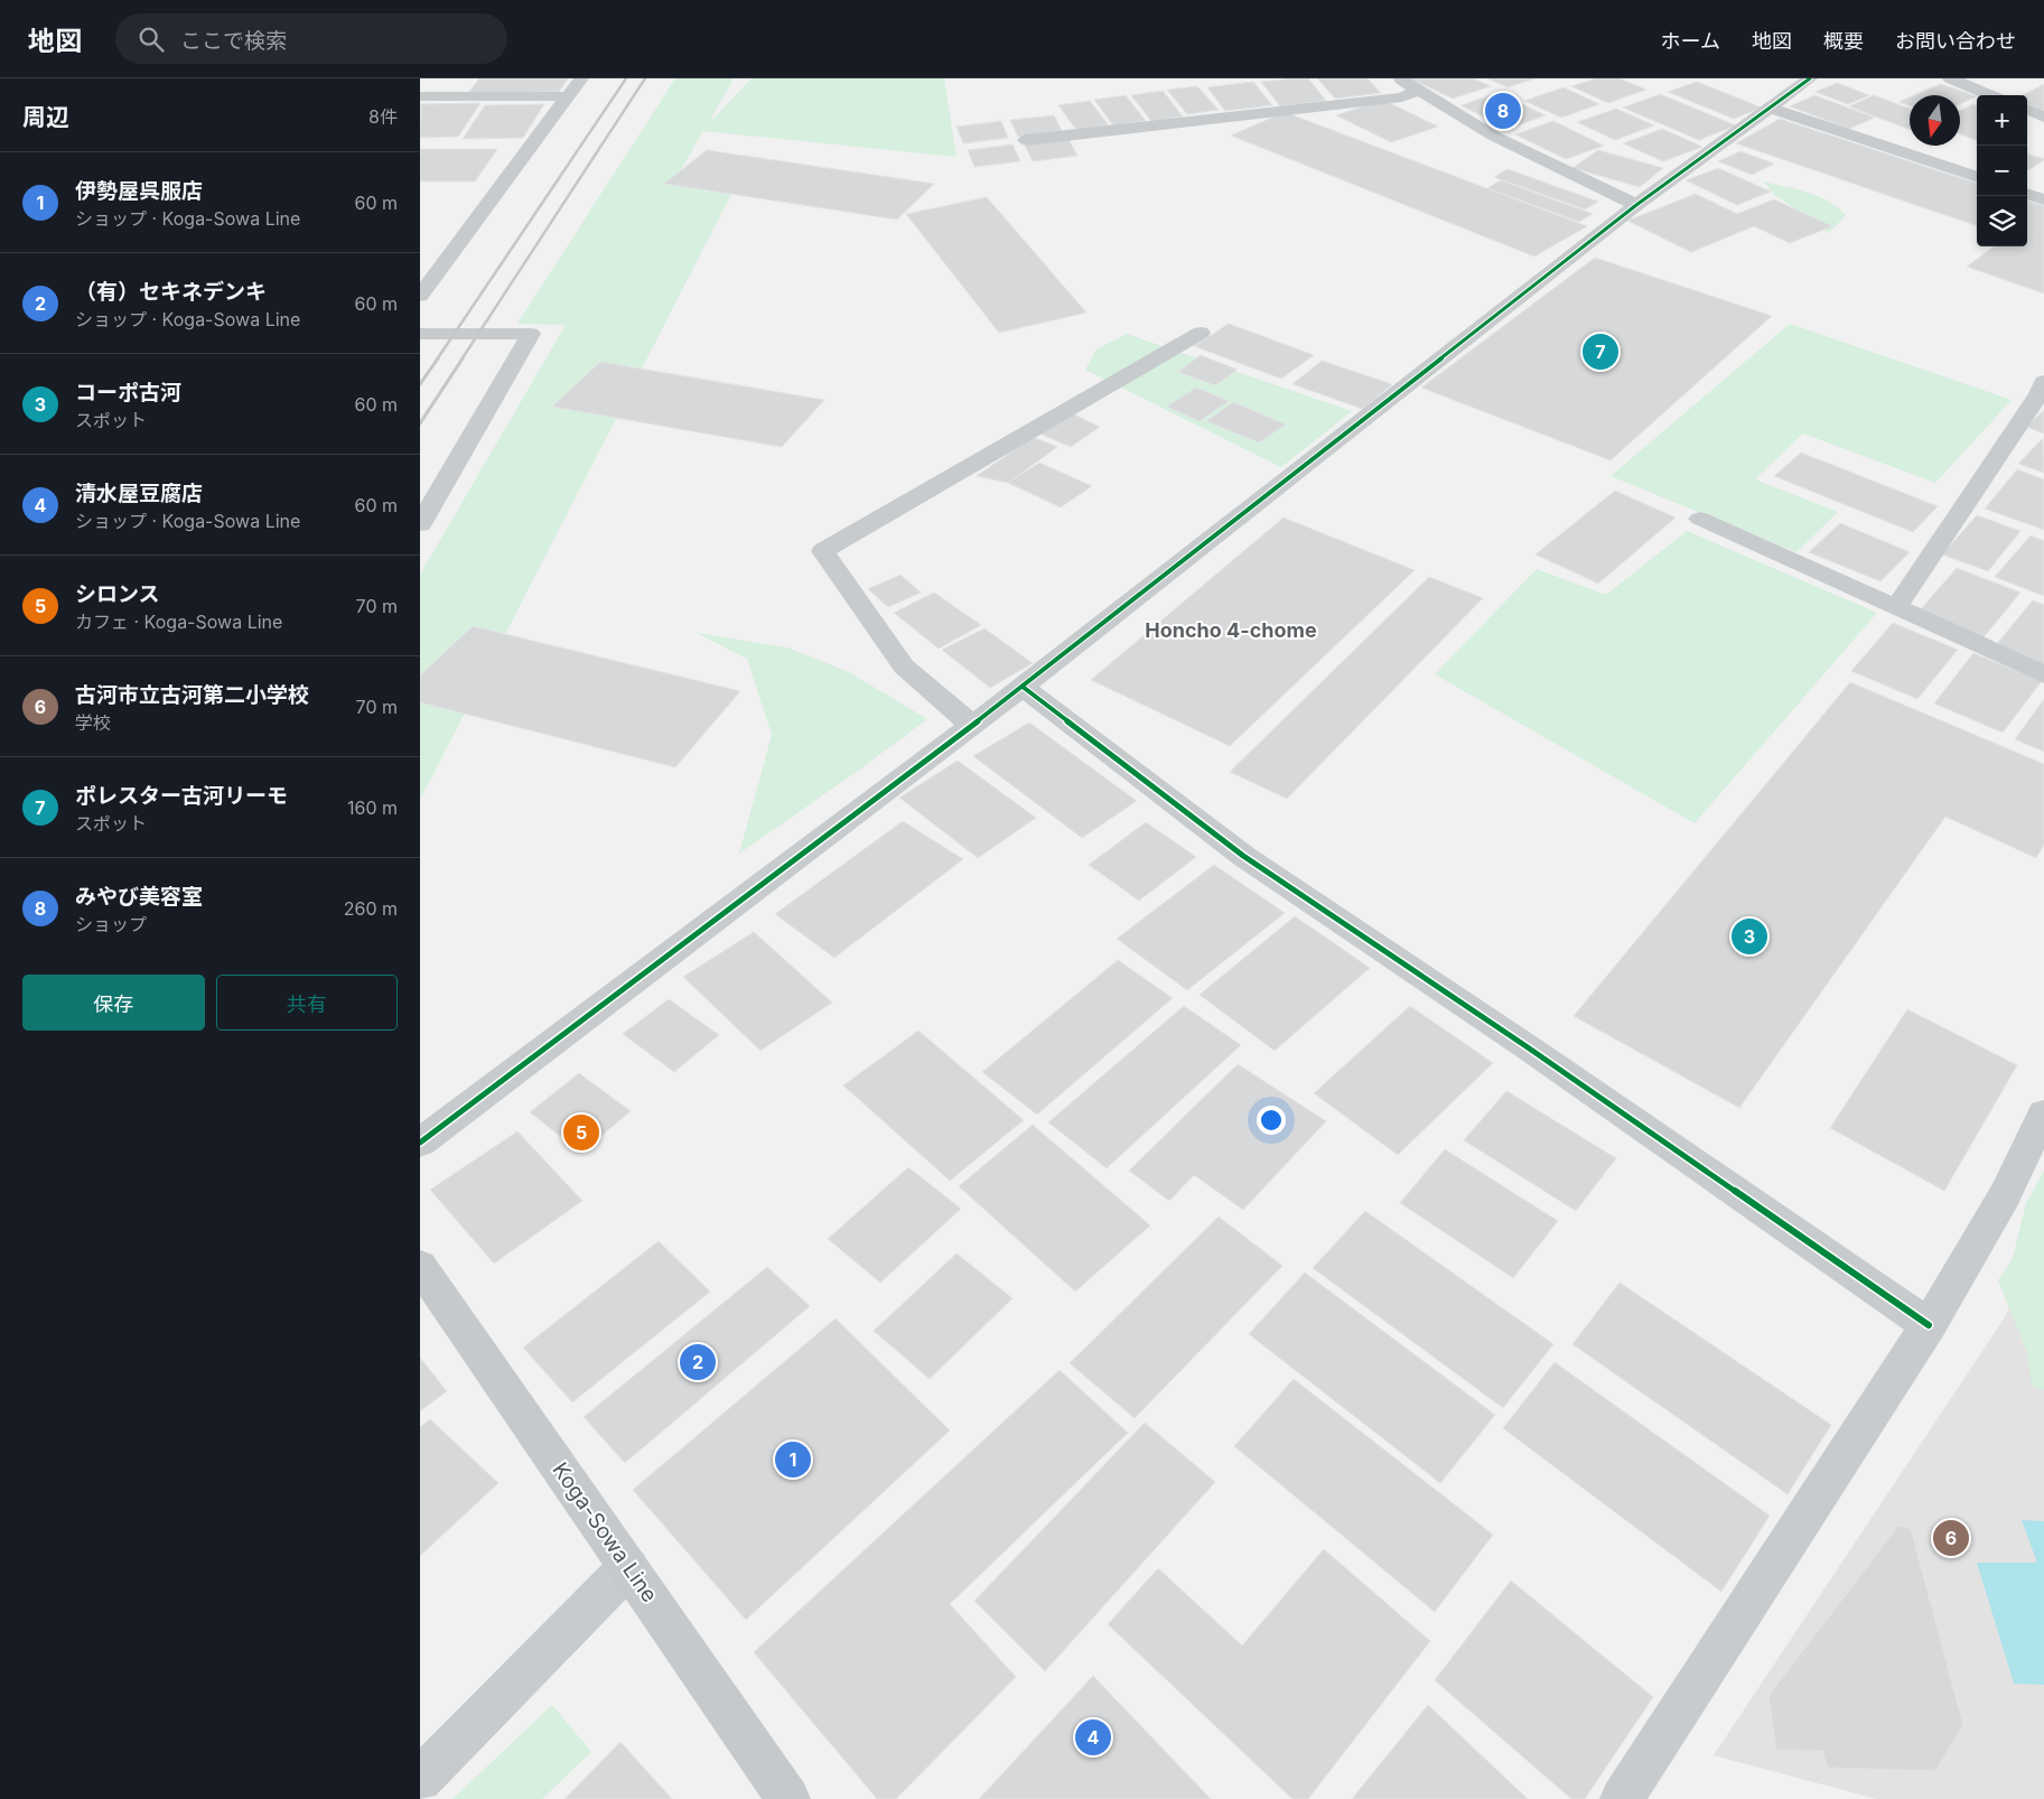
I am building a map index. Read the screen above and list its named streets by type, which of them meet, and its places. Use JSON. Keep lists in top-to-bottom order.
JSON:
{
  "streets": {
    "main road": ["Koga-Sowa Line"]
  },
  "districts": ["Honcho 4-chome"],
  "north": "bottom",
  "page": {
    "header": "地図",
    "search": "ここで検索",
    "nav": [
      "ホーム",
      "地図",
      "概要",
      "お問い合わせ"
    ],
    "heading": ["周辺", "8件"],
    "pins": [
      "8",
      "7",
      "3",
      "5",
      "2",
      "1",
      "6",
      "4"
    ],
    "map_buttons": ["+", "−"],
    "list": [
      {
        "mark": "1",
        "name": "伊勢屋呉服店",
        "note": "ショップ · Koga-Sowa Line",
        "value": "60 m"
      },
      {
        "mark": "2",
        "name": "（有）セキネデンキ",
        "note": "ショップ · Koga-Sowa Line",
        "value": "60 m"
      },
      {
        "mark": "3",
        "name": "コーポ古河",
        "note": "スポット",
        "value": "60 m"
      },
      {
        "mark": "4",
        "name": "清水屋豆腐店",
        "note": "ショップ · Koga-Sowa Line",
        "value": "60 m"
      },
      {
        "mark": "5",
        "name": "シロンス",
        "note": "カフェ · Koga-Sowa Line",
        "value": "70 m"
      },
      {
        "mark": "6",
        "name": "古河市立古河第二小学校",
        "note": "学校",
        "value": "70 m"
      },
      {
        "mark": "7",
        "name": "ポレスター古河リーモ",
        "note": "スポット",
        "value": "160 m"
      },
      {
        "mark": "8",
        "name": "みやび美容室",
        "note": "ショップ",
        "value": "260 m"
      }
    ],
    "buttons": ["保存", "共有"]
  }
}
